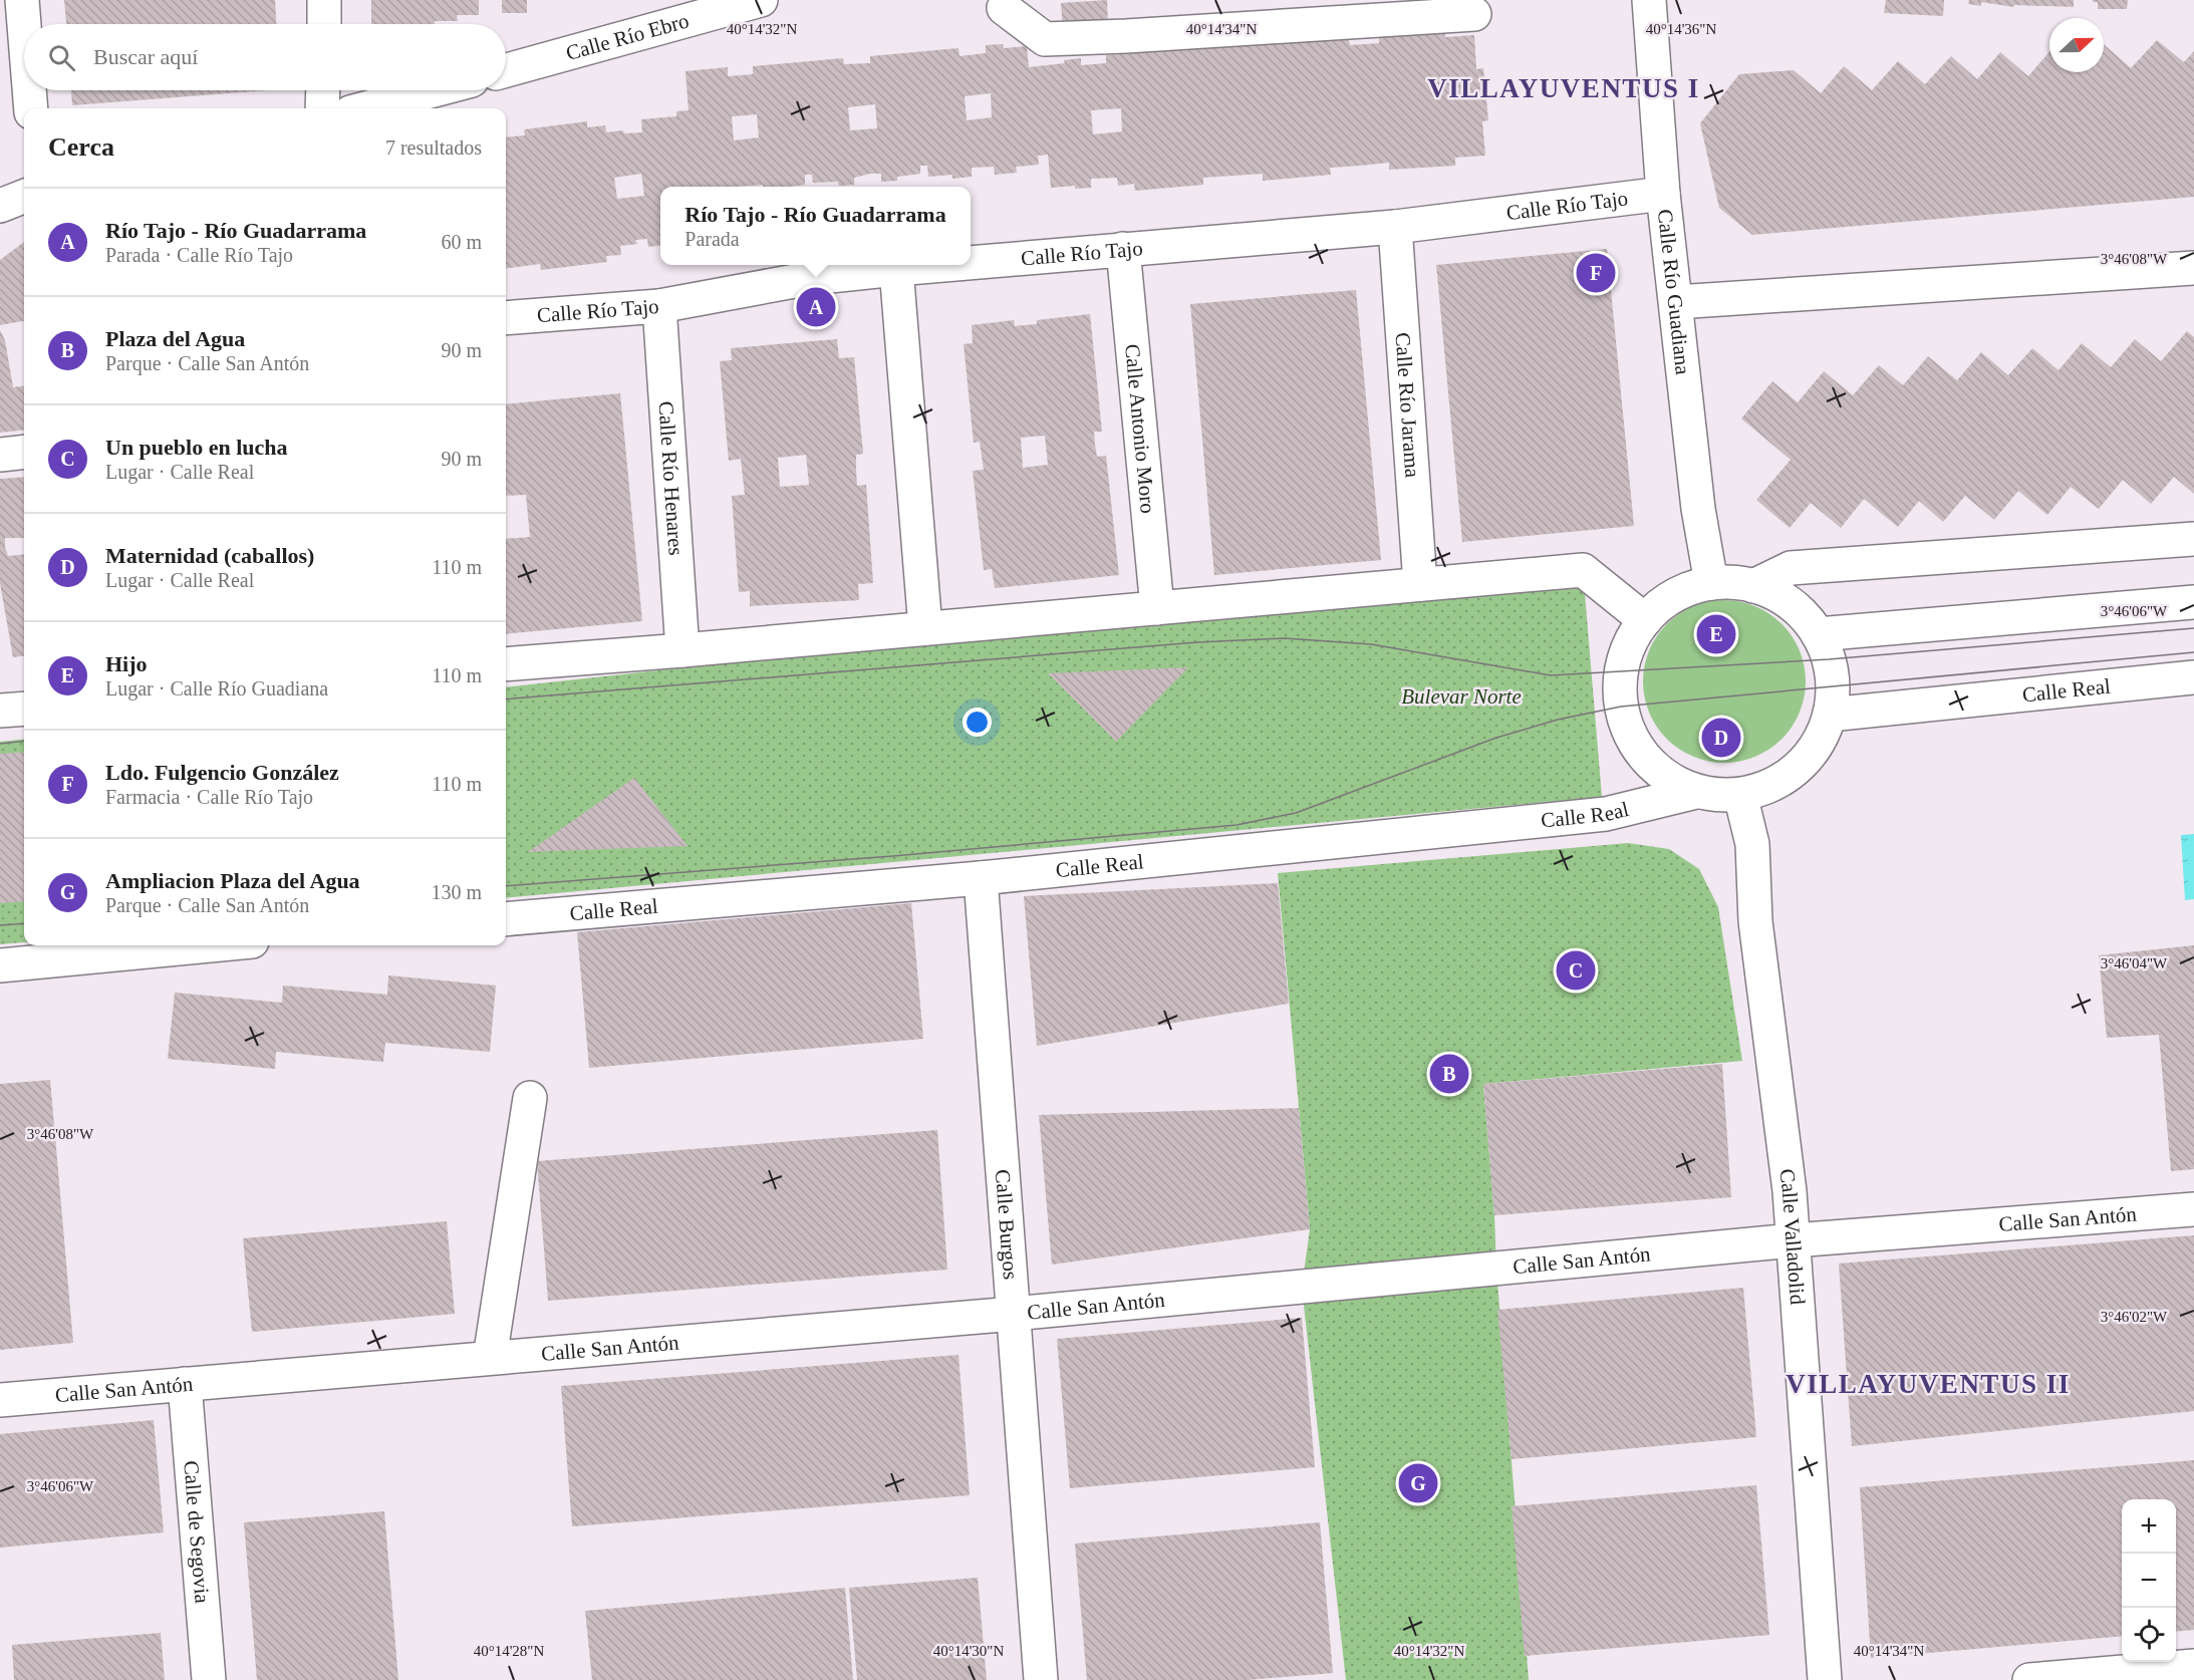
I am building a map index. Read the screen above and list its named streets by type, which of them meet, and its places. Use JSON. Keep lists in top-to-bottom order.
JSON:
{
  "streets": {
    "street": [
      "Calle Río Ebro",
      "Calle Río Tajo",
      "Calle Río Guadiana",
      "Calle Río Jarama",
      "Calle Antonio Moro",
      "Calle Río Henares",
      "Calle Real",
      "Calle San Antón",
      "Calle Burgos",
      "Calle Valladolid",
      "Calle de Segovia"
    ]
  },
  "crossings": [
    ["Calle Río Tajo", "Calle Río Guadiana"],
    ["Calle Río Tajo", "Calle Río Jarama"],
    ["Calle Río Tajo", "Calle Antonio Moro"],
    ["Calle Río Tajo", "Calle Río Henares"],
    ["Calle Río Guadiana", "Calle Real"],
    ["Calle Río Guadiana", "Calle Valladolid"],
    ["Calle Real", "Calle Burgos"],
    ["Calle Real", "Calle Valladolid"],
    ["Calle San Antón", "Calle Burgos"],
    ["Calle San Antón", "Calle Valladolid"],
    ["Calle San Antón", "Calle de Segovia"]
  ],
  "districts": ["VILLAYUVENTUS I", "VILLAYUVENTUS II"],
  "parks": ["Bulevar Norte"],
  "north": "right",
  "page": {
    "search": "Buscar aquí",
    "heading": ["Cerca", "7 resultados"],
    "popup": ["Río Tajo - Río Guadarrama", "Parada"],
    "list": [
      {
        "mark": "A",
        "name": "Río Tajo - Río Guadarrama",
        "note": "Parada · Calle Río Tajo",
        "value": "60 m"
      },
      {
        "mark": "B",
        "name": "Plaza del Agua",
        "note": "Parque · Calle San Antón",
        "value": "90 m"
      },
      {
        "mark": "C",
        "name": "Un pueblo en lucha",
        "note": "Lugar · Calle Real",
        "value": "90 m"
      },
      {
        "mark": "D",
        "name": "Maternidad (caballos)",
        "note": "Lugar · Calle Real",
        "value": "110 m"
      },
      {
        "mark": "E",
        "name": "Hijo",
        "note": "Lugar · Calle Río Guadiana",
        "value": "110 m"
      },
      {
        "mark": "F",
        "name": "Ldo. Fulgencio González",
        "note": "Farmacia · Calle Río Tajo",
        "value": "110 m"
      },
      {
        "mark": "G",
        "name": "Ampliacion Plaza del Agua",
        "note": "Parque · Calle San Antón",
        "value": "130 m"
      }
    ],
    "pins": [
      "F",
      "A",
      "E",
      "D",
      "C",
      "B",
      "G"
    ],
    "map_buttons": ["+", "−"]
  },
  "coordinates": [
    "40°14'36\"N",
    "40°14'32\"N",
    "40°14'34\"N",
    "3°46'08\"W",
    "3°46'06\"W",
    "3°46'04\"W",
    "3°46'02\"W",
    "40°14'28\"N",
    "40°14'30\"N"
  ]
}
